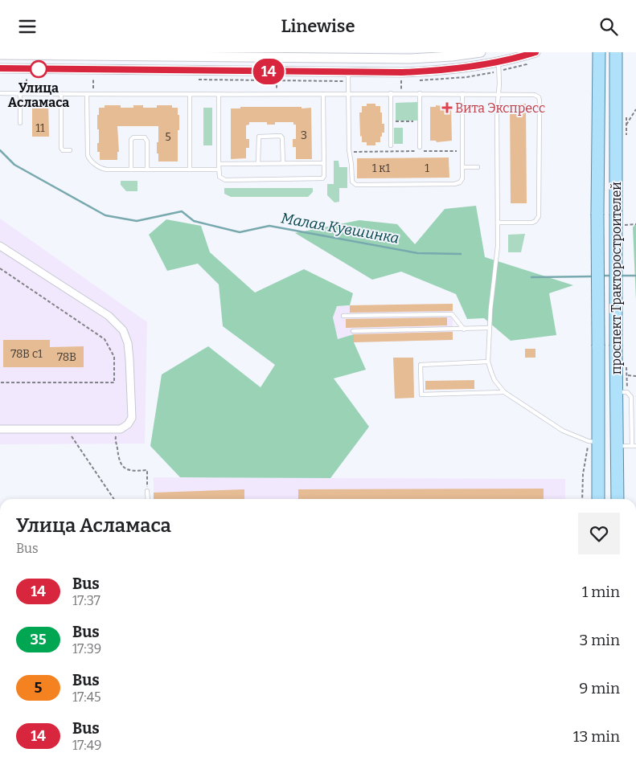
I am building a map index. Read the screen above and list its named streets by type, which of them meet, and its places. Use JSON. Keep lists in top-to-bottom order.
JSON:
{
  "streets": {
    "main road": ["проспект Тракторостроителей"]
  },
  "water": ["Малая Кувшинка"],
  "places": {
    "other": ["Улица Асламаса"],
    "health": ["Вита Экспресс"]
  },
  "lines": ["bus line 14"],
  "house_numbers": [
    "11",
    "3",
    "5",
    "1 к1",
    "1",
    "78В с1",
    "78В"
  ],
  "page": {
    "header": "Linewise",
    "on_map": "14",
    "heading": ["Улица Асламаса", "Bus"],
    "list": [
      {
        "mark": "14",
        "name": "Bus",
        "note": "17:37",
        "value": "1 min"
      },
      {
        "mark": "35",
        "name": "Bus",
        "note": "17:39",
        "value": "3 min"
      },
      {
        "mark": "5",
        "name": "Bus",
        "note": "17:45",
        "value": "9 min"
      },
      {
        "mark": "14",
        "name": "Bus",
        "note": "17:49",
        "value": "13 min"
      }
    ]
  }
}
